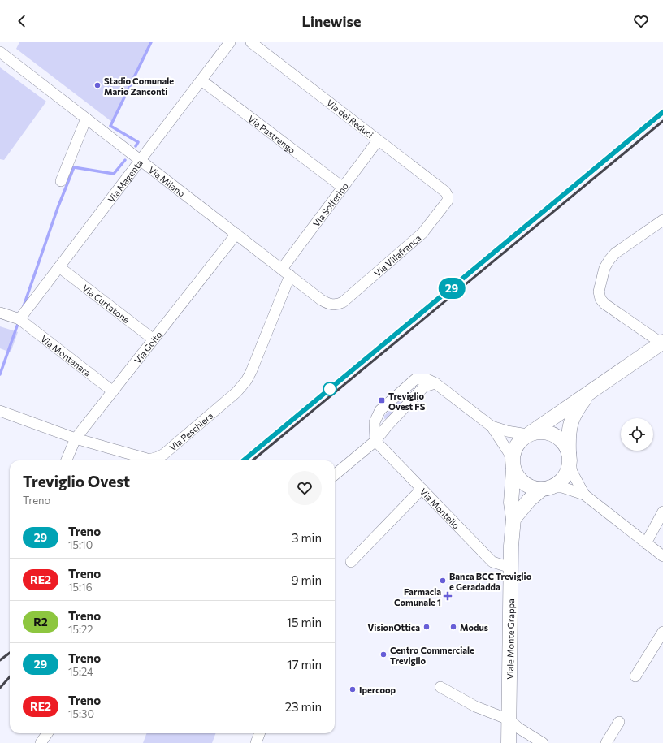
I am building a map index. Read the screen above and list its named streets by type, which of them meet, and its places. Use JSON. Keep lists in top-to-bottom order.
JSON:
{
  "streets": {
    "main road": ["Viale Monte Grappa"],
    "street": [
      "Via dei Reduci",
      "Via Pastrengo",
      "Via Milano",
      "Via Magenta",
      "Via Solferino",
      "Via Villafranca",
      "Via Curtatone",
      "Via Goito",
      "Via Montanara",
      "Via Peschiera",
      "Via Montello"
    ]
  },
  "crossings": [
    ["Via dei Reduci", "Via Solferino"],
    ["Via dei Reduci", "Via Villafranca"],
    ["Via Pastrengo", "Via Magenta"],
    ["Via Pastrengo", "Via Solferino"],
    ["Via Milano", "Via Magenta"],
    ["Via Milano", "Via Solferino"],
    ["Via Milano", "Via Villafranca"],
    ["Via Milano", "Via Goito"],
    ["Via Milano", "Via Peschiera"],
    ["Via Magenta", "Via Curtatone"],
    ["Via Magenta", "Via Montanara"],
    ["Via Solferino", "Via Peschiera"],
    ["Via Curtatone", "Via Goito"],
    ["Via Goito", "Via Montanara"],
    ["Via Goito", "Via Peschiera"],
    ["Via Montello", "Viale Monte Grappa"]
  ],
  "places": {
    "other": [
      "Stadio Comunale Mario Zanconti",
      "Banca BCC Treviglio e Geradadda",
      "VisionOttica",
      "Modus",
      "Centro Commerciale Treviglio",
      "Ipercoop"
    ],
    "transit": ["Treviglio Ovest FS"],
    "health": ["Farmacia Comunale 1"]
  },
  "page": {
    "header": "Linewise",
    "on_map": "29",
    "heading": ["Treviglio Ovest", "Treno"],
    "list": [
      {
        "mark": "29",
        "name": "Treno",
        "note": "15:10",
        "value": "3 min"
      },
      {
        "mark": "RE2",
        "name": "Treno",
        "note": "15:16",
        "value": "9 min"
      },
      {
        "mark": "R2",
        "name": "Treno",
        "note": "15:22",
        "value": "15 min"
      },
      {
        "mark": "29",
        "name": "Treno",
        "note": "15:24",
        "value": "17 min"
      },
      {
        "mark": "RE2",
        "name": "Treno",
        "note": "15:30",
        "value": "23 min"
      }
    ]
  }
}
